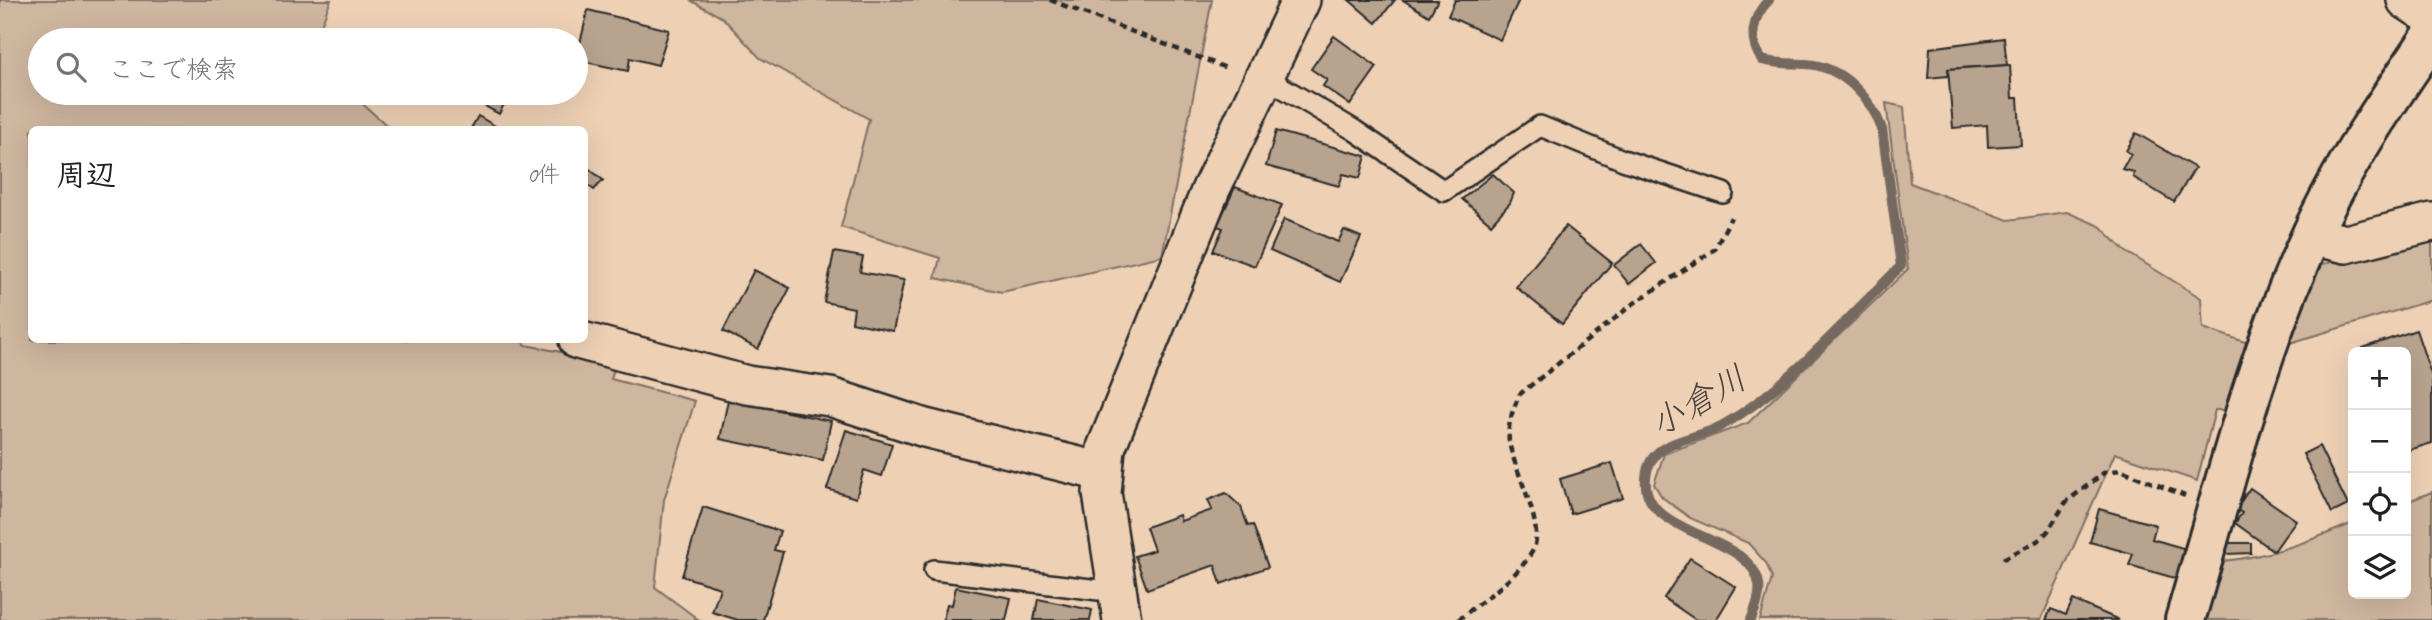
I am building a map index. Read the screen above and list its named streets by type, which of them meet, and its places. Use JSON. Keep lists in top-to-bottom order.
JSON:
{
  "water": ["小倉川"],
  "page": {
    "search": "ここで検索",
    "heading": ["周辺", "0件"],
    "map_buttons": ["+", "−"]
  }
}
